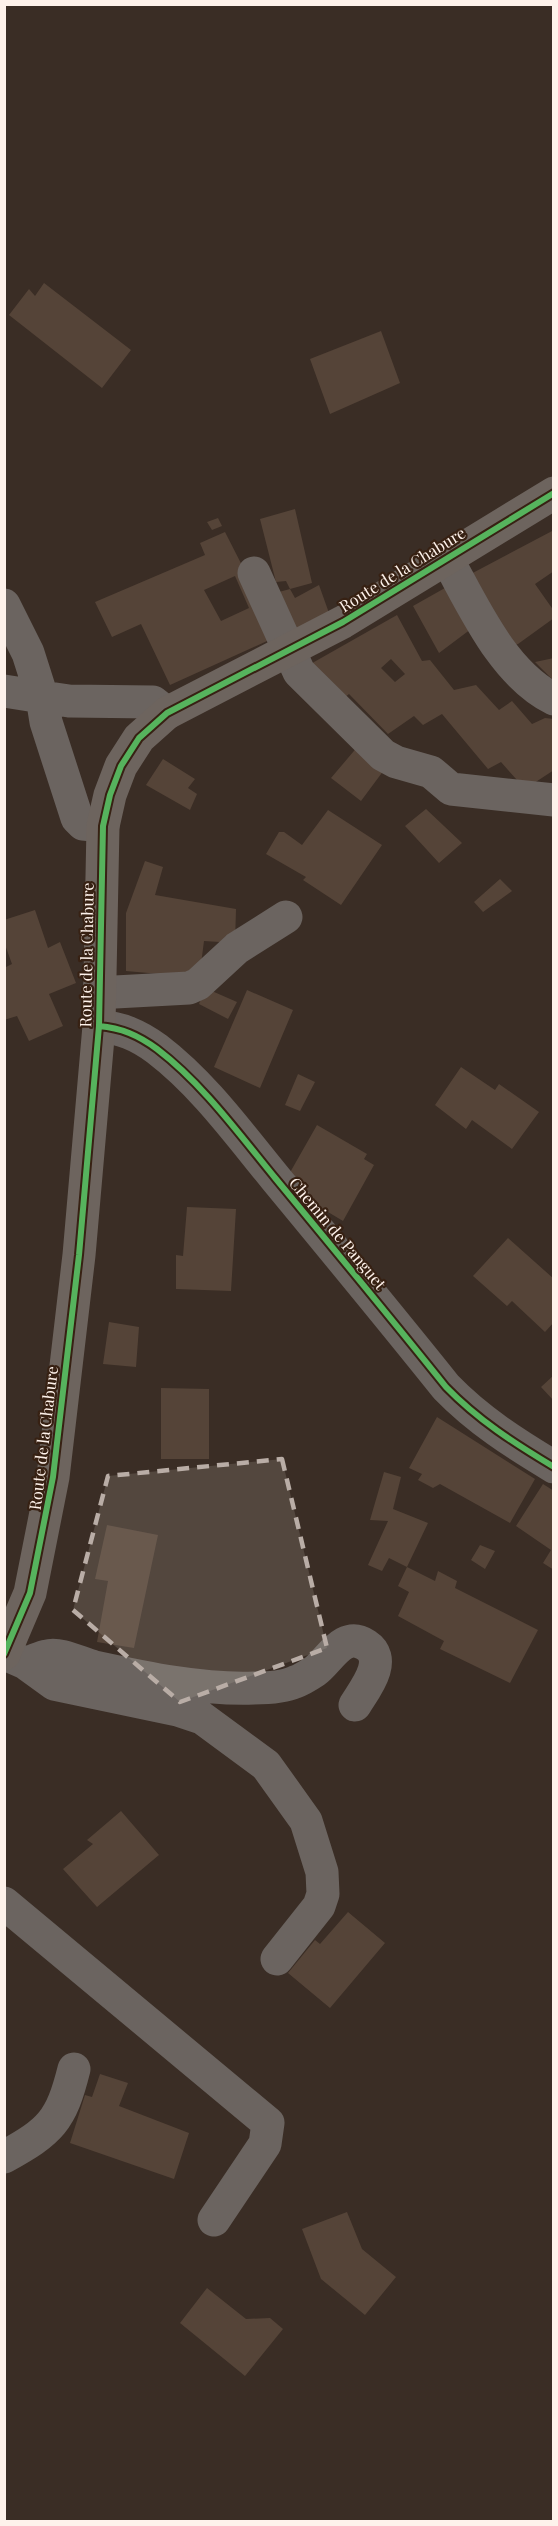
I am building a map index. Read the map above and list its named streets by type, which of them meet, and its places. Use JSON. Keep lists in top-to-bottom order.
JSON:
{
  "streets": {
    "main road": ["Route de la Chabure"],
    "street": ["Chemin de Panguet"]
  },
  "crossings": [
    ["Route de la Chabure", "Chemin de Panguet"]
  ]
}
